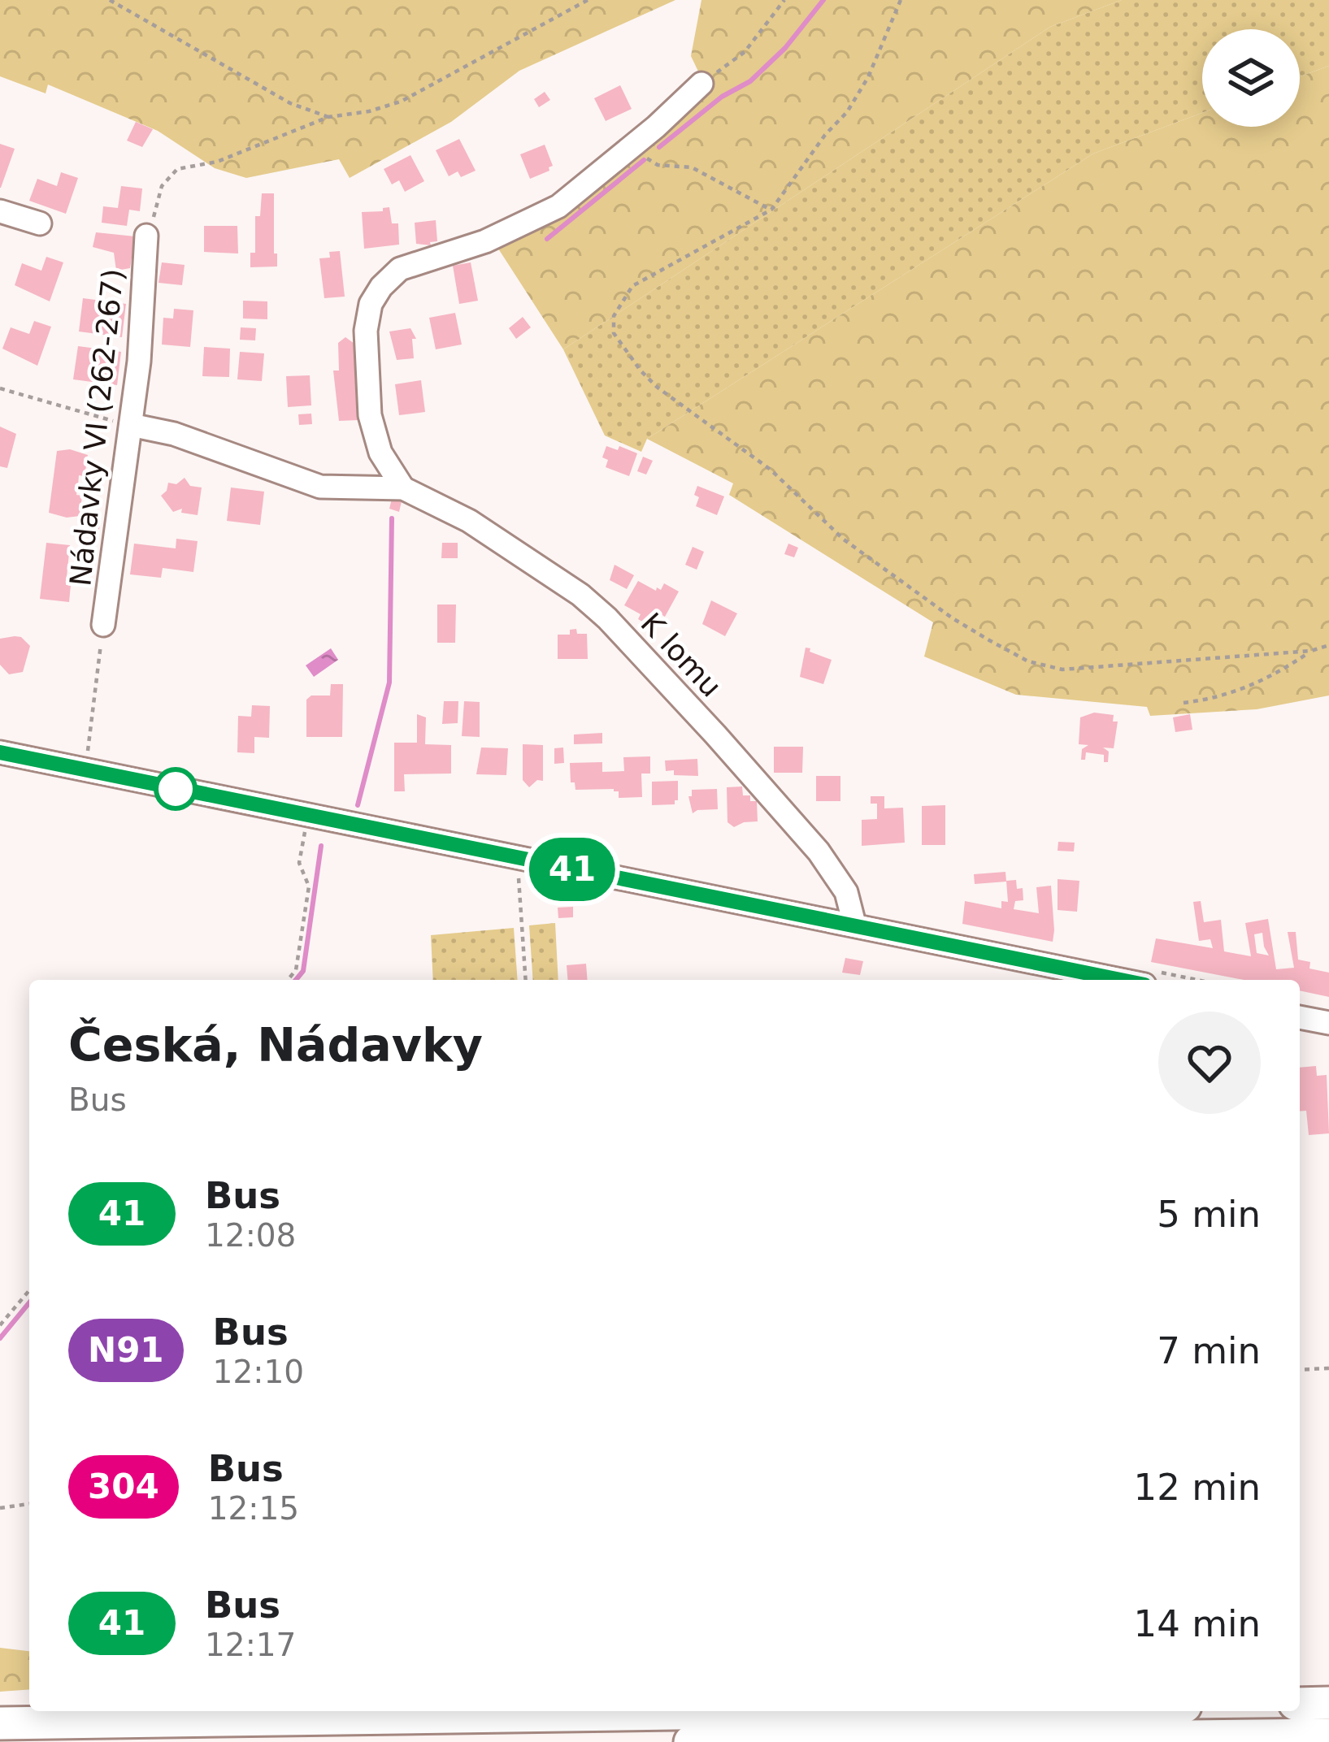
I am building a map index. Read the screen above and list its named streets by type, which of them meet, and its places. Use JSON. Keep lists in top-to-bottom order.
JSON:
{
  "streets": {
    "street": ["Nádavky VI (262-267)", "K lomu"]
  },
  "crossings": [
    ["Nádavky VI (262-267)", "K lomu"]
  ],
  "lines": ["bus line 41"],
  "page": {
    "on_map": "41",
    "heading": ["Česká, Nádavky", "Bus"],
    "list": [
      {
        "mark": "41",
        "name": "Bus",
        "note": "12:08",
        "value": "5 min"
      },
      {
        "mark": "N91",
        "name": "Bus",
        "note": "12:10",
        "value": "7 min"
      },
      {
        "mark": "304",
        "name": "Bus",
        "note": "12:15",
        "value": "12 min"
      },
      {
        "mark": "41",
        "name": "Bus",
        "note": "12:17",
        "value": "14 min"
      }
    ]
  }
}
